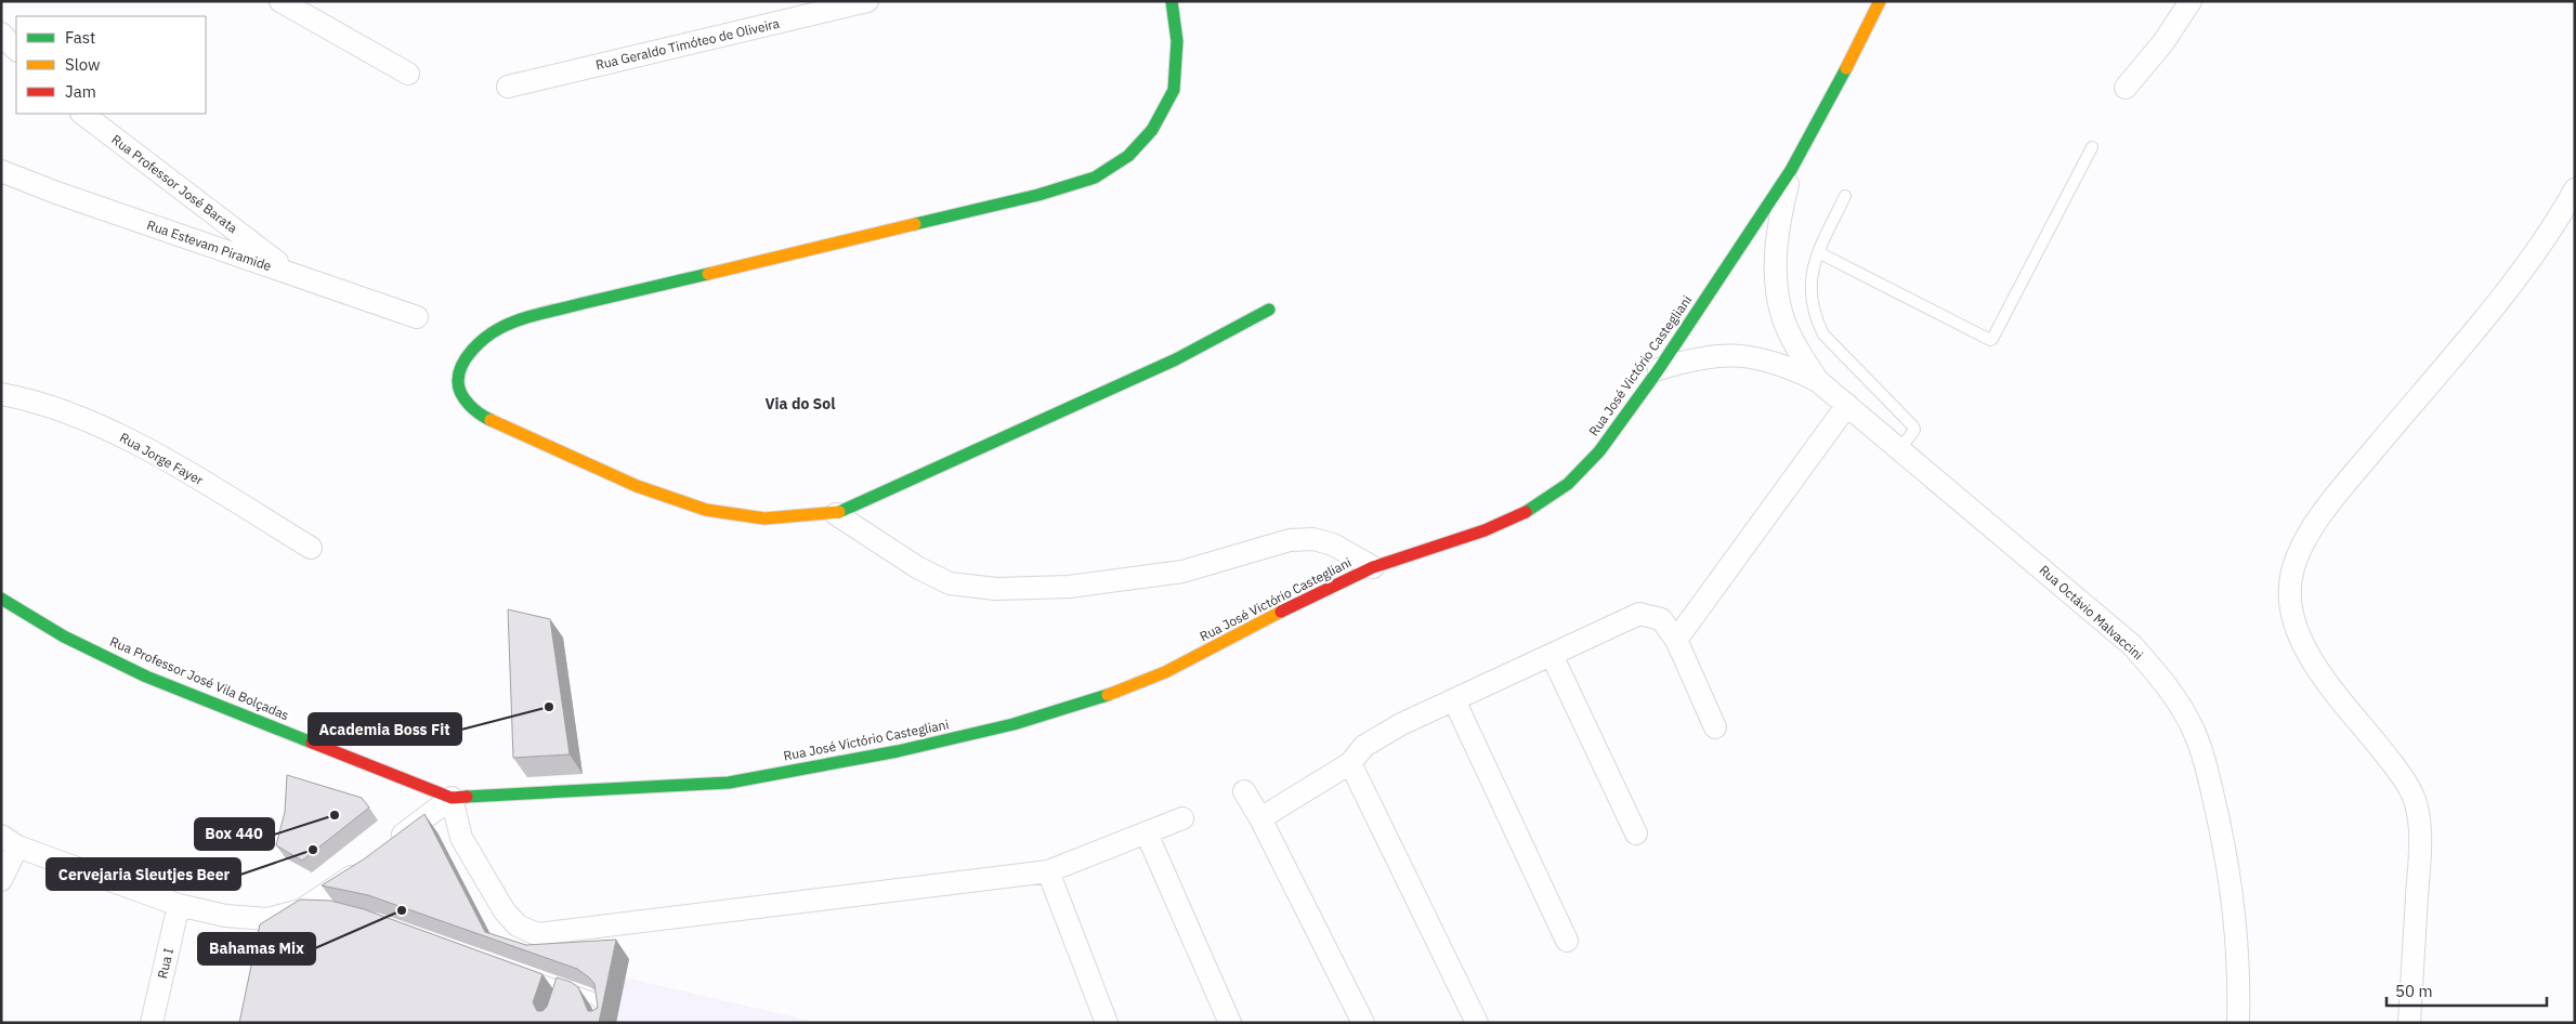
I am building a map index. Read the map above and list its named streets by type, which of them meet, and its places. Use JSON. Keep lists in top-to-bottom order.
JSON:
{
  "streets": {
    "street": [
      "Rua Geraldo Timóteo de Oliveira",
      "Rua Professor José Barata",
      "Rua Estevam Piramide",
      "Rua José Victório Castegliani",
      "Rua Jorge Fayer",
      "Rua Octávio Malvaccini",
      "Rua Professor José Vila Bolçadas",
      "Rua I"
    ]
  },
  "crossings": [
    ["Rua Professor José Barata", "Rua Estevam Piramide"],
    ["Rua José Victório Castegliani", "Rua Octávio Malvaccini"],
    ["Rua José Victório Castegliani", "Rua Professor José Vila Bolçadas"]
  ],
  "districts": ["Via do Sol"],
  "places": [
    "Academia Boss Fit",
    "Box 440",
    "Cervejaria Sleutjes Beer",
    "Bahamas Mix"
  ],
  "legend": ["Fast", "Slow", "Jam"],
  "scale_bar": "50 m"
}
